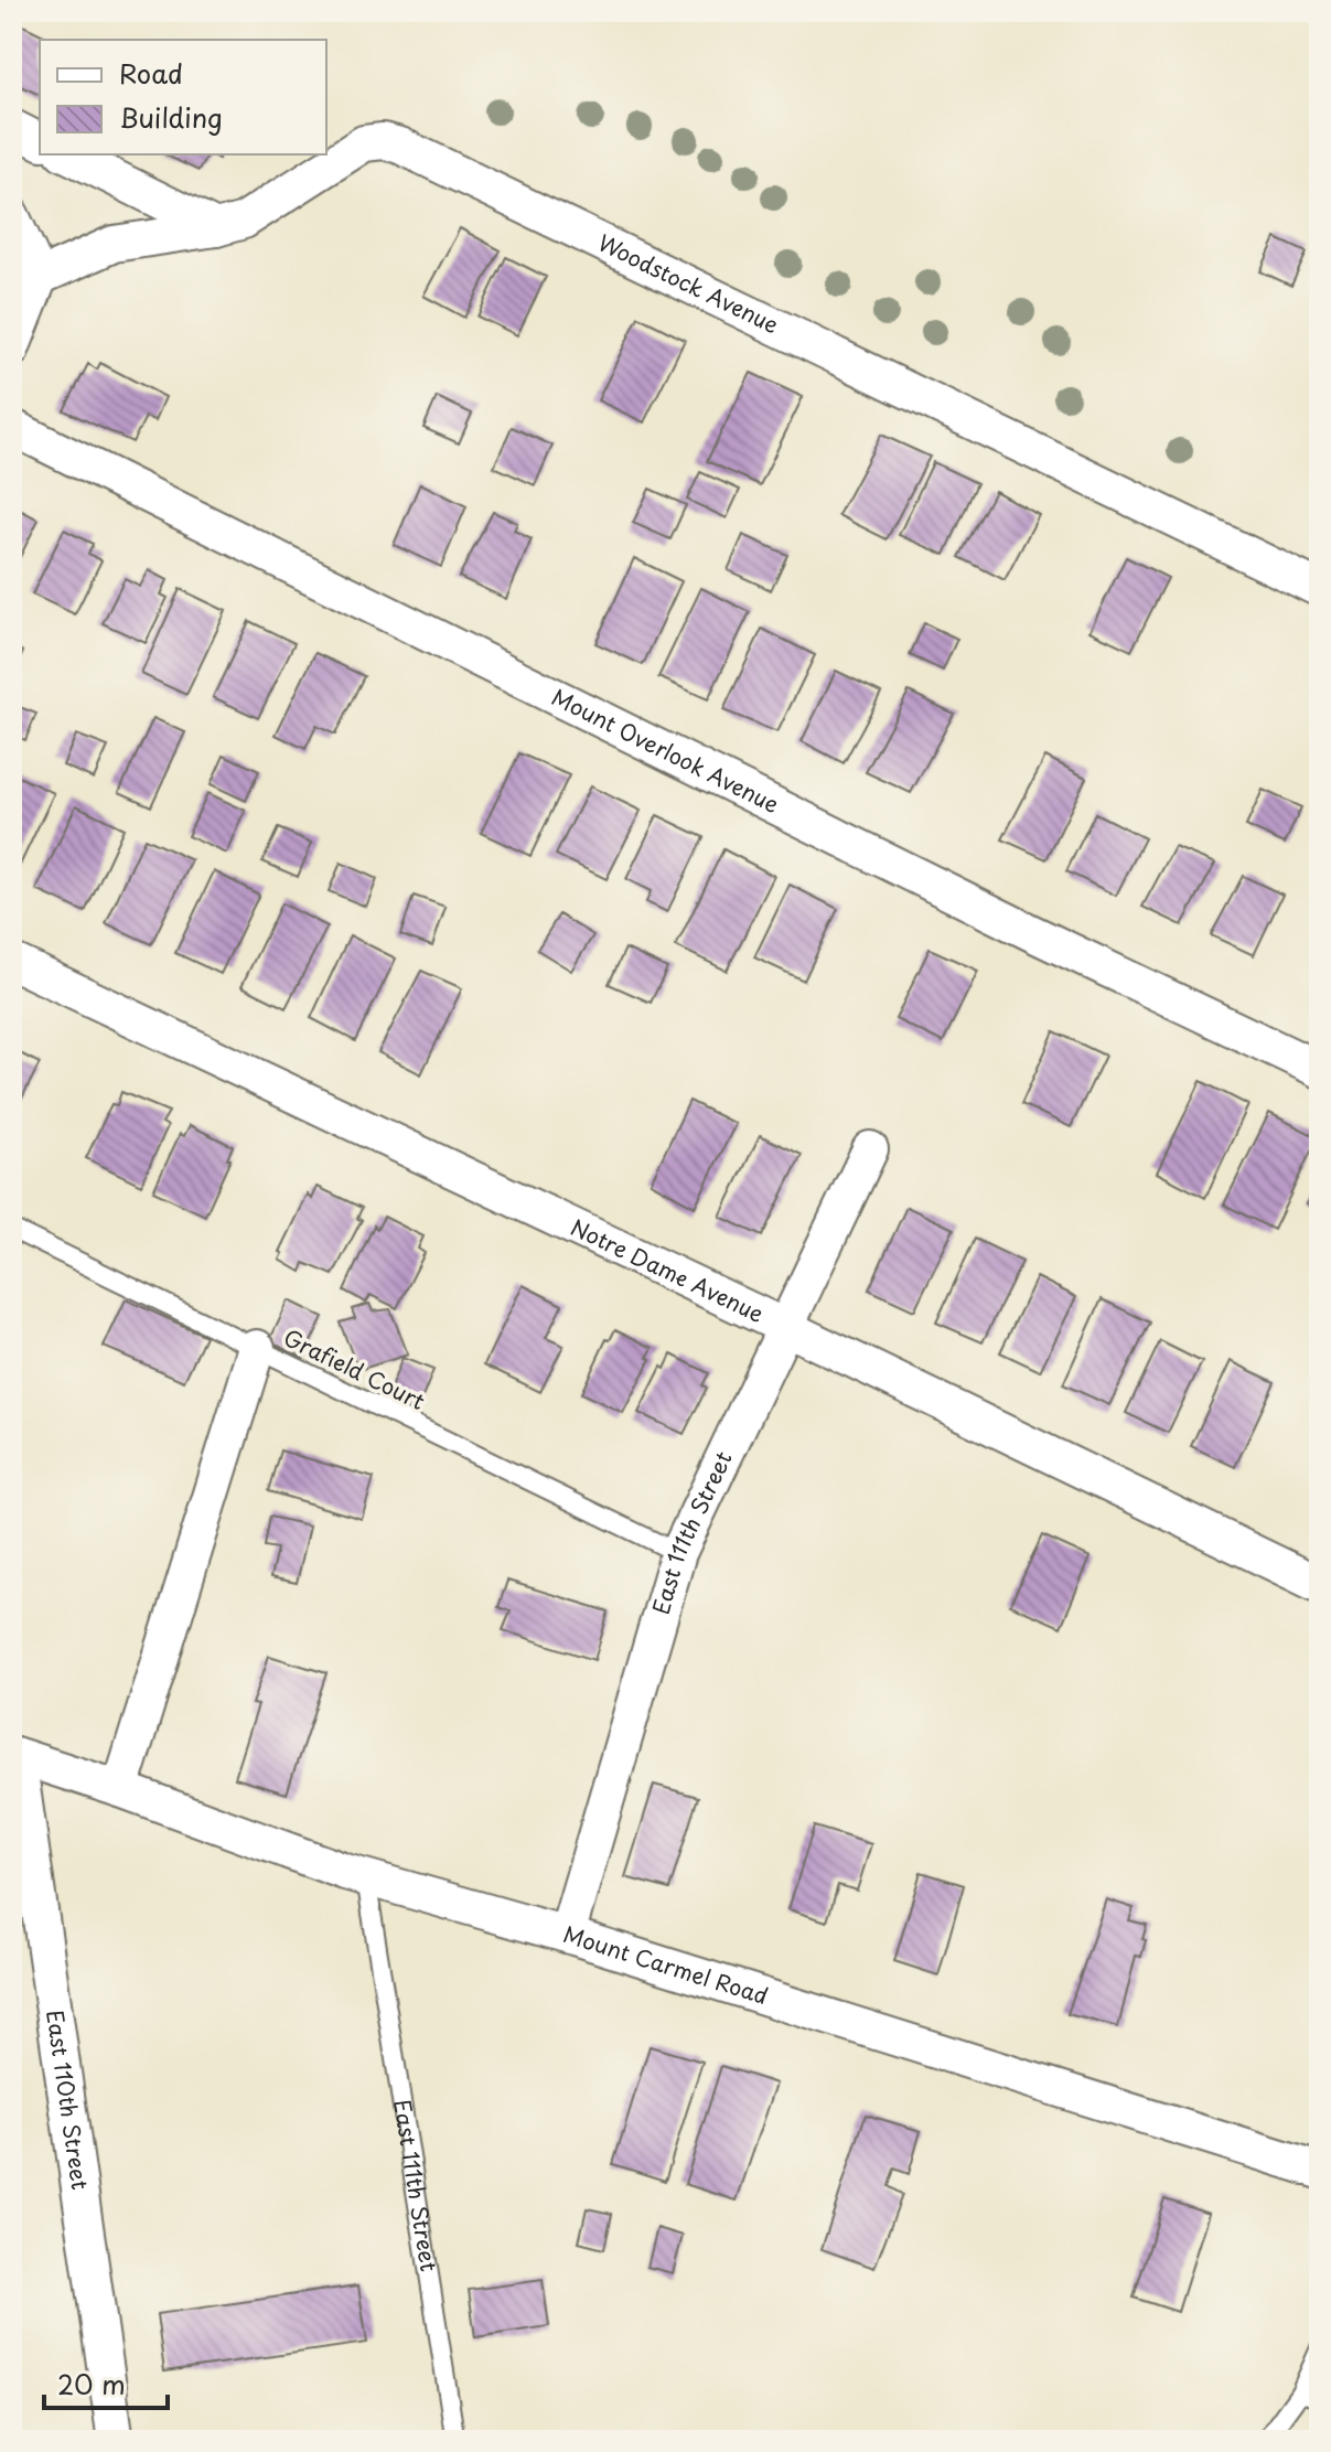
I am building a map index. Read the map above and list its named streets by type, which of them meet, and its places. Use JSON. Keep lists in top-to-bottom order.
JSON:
{
  "streets": {
    "street": [
      "Woodstock Avenue",
      "Mount Overlook Avenue",
      "Notre Dame Avenue",
      "East 111th Street",
      "Mount Carmel Road",
      "East 110th Street"
    ],
    "lane": ["Grafield Court"]
  },
  "crossings": [
    ["Notre Dame Avenue", "East 111th Street"],
    ["Grafield Court", "East 111th Street"],
    ["East 111th Street", "Mount Carmel Road"],
    ["Mount Carmel Road", "East 110th Street"]
  ],
  "legend": ["Road", "Building"],
  "scale_bar": "20 m"
}
